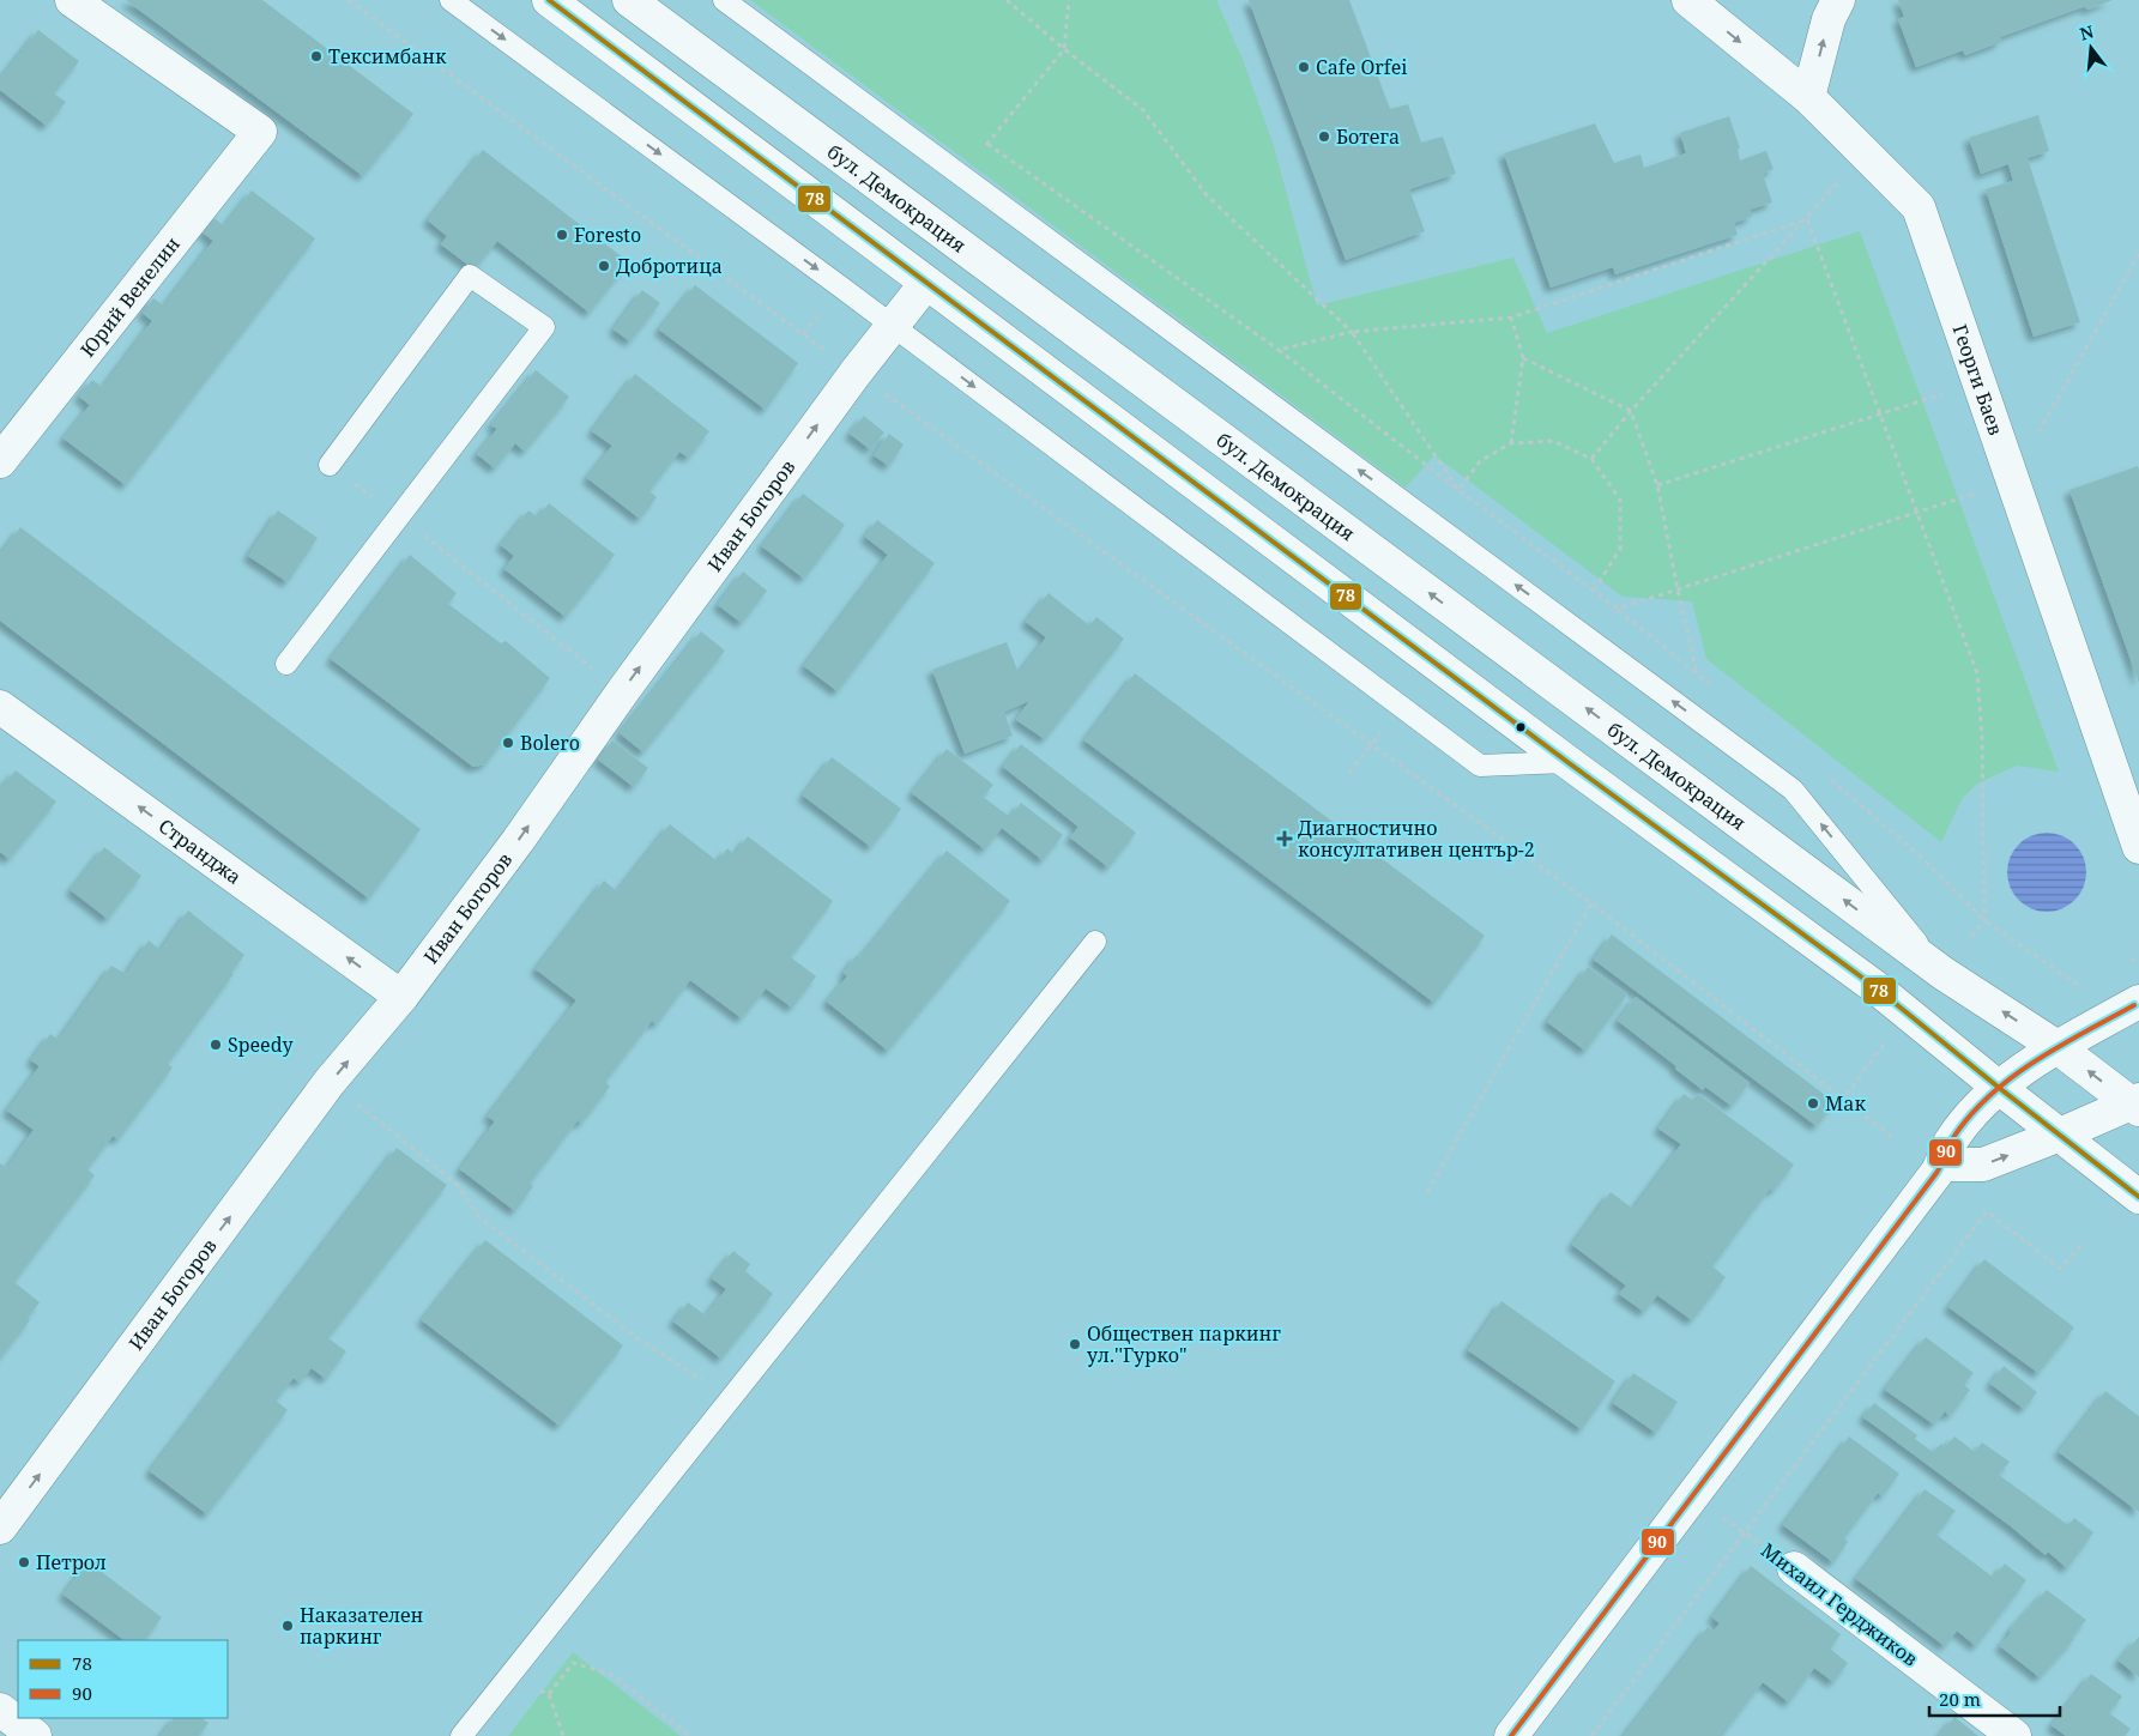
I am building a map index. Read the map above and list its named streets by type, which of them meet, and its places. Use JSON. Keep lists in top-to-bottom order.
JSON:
{
  "streets": {
    "street": [
      "бул. Демокрация",
      "Юрий Венелин",
      "Георги Баев",
      "Иван Богоров",
      "Странджа",
      "Михаил Герджиков"
    ]
  },
  "crossings": [
    ["Иван Богоров", "Странджа"]
  ],
  "one_way": ["Иван Богоров", "Странджа"],
  "places": {
    "other": [
      "Тексимбанк",
      "Cafe Orfei",
      "Ботега",
      "Foresto",
      "Добротица",
      "Bolero",
      "Speedy",
      "Мак",
      "Oбществен паркинг ул.''Гурко\"",
      "Петрол",
      "Наказателен паркинг"
    ],
    "health": ["Диагностично консултативен център-2"]
  },
  "lines": ["transit line 78", "transit line 90"],
  "legend": ["78", "90"],
  "scale_bar": "20 m",
  "north": "top"
}
